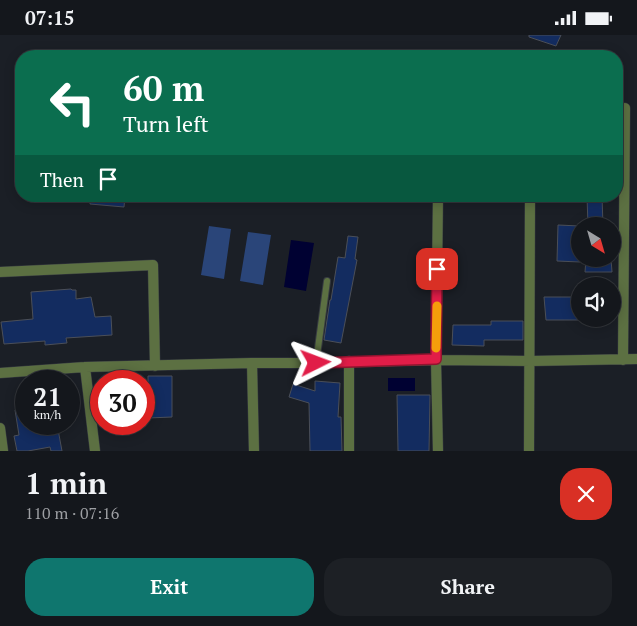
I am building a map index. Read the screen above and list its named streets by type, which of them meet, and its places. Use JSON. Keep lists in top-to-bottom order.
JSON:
{
  "north": "bottom right",
  "page": {
    "status": "07:15",
    "turn": ["60 m", "Turn left"],
    "then": "Then",
    "speed": "21 km/h",
    "limit": "30",
    "heading": ["1 min", "110 m · 07:16"],
    "buttons": ["Exit", "Share"]
  }
}
